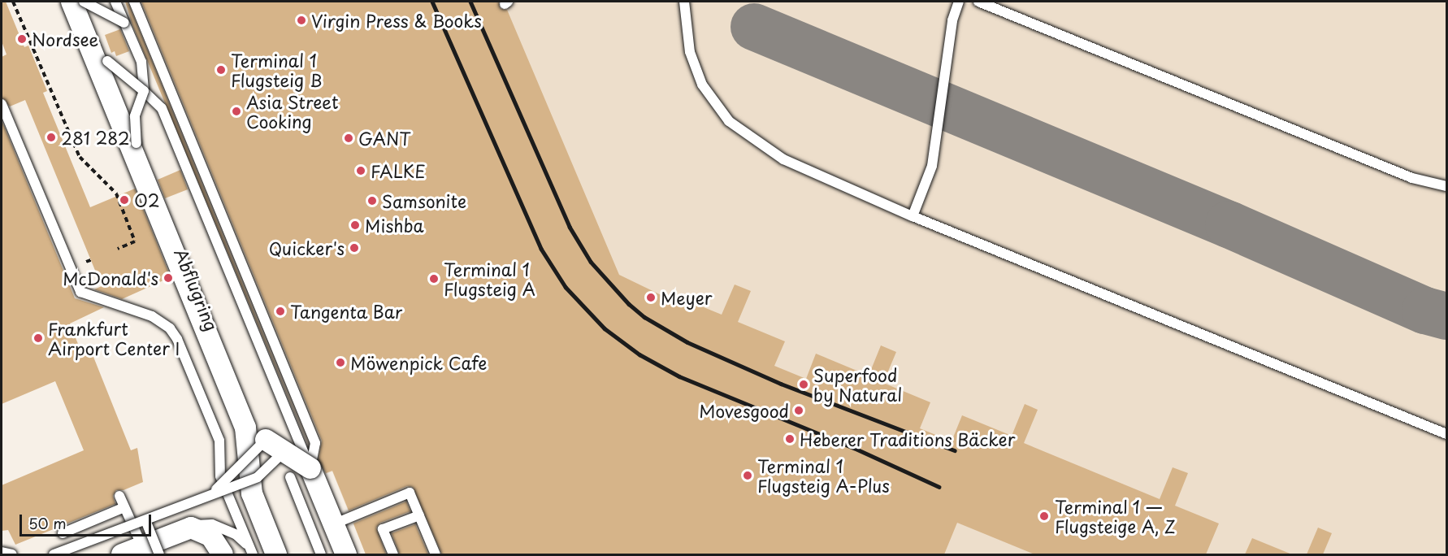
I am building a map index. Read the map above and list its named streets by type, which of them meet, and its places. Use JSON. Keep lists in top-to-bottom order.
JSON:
{
  "streets": {
    "street": ["Abflugring"]
  },
  "places": [
    "Virgin Press & Books",
    "Nordsee",
    "Terminal 1 Flugsteig B",
    "Asia Street Cooking",
    "281 282",
    "GANT",
    "FALKE",
    "O2",
    "Samsonite",
    "Mishba",
    "Quicker's",
    "McDonald's",
    "Terminal 1 Flugsteig A",
    "Meyer",
    "Tangenta Bar",
    "Frankfurt Airport Center I",
    "Möwenpick Cafe",
    "Superfood by Natural",
    "Movesgood",
    "Heberer Traditions Bäcker",
    "Terminal 1 Flugsteig A-Plus",
    "Terminal 1 — Flugsteige A, Z"
  ],
  "scale_bar": "50 m"
}
